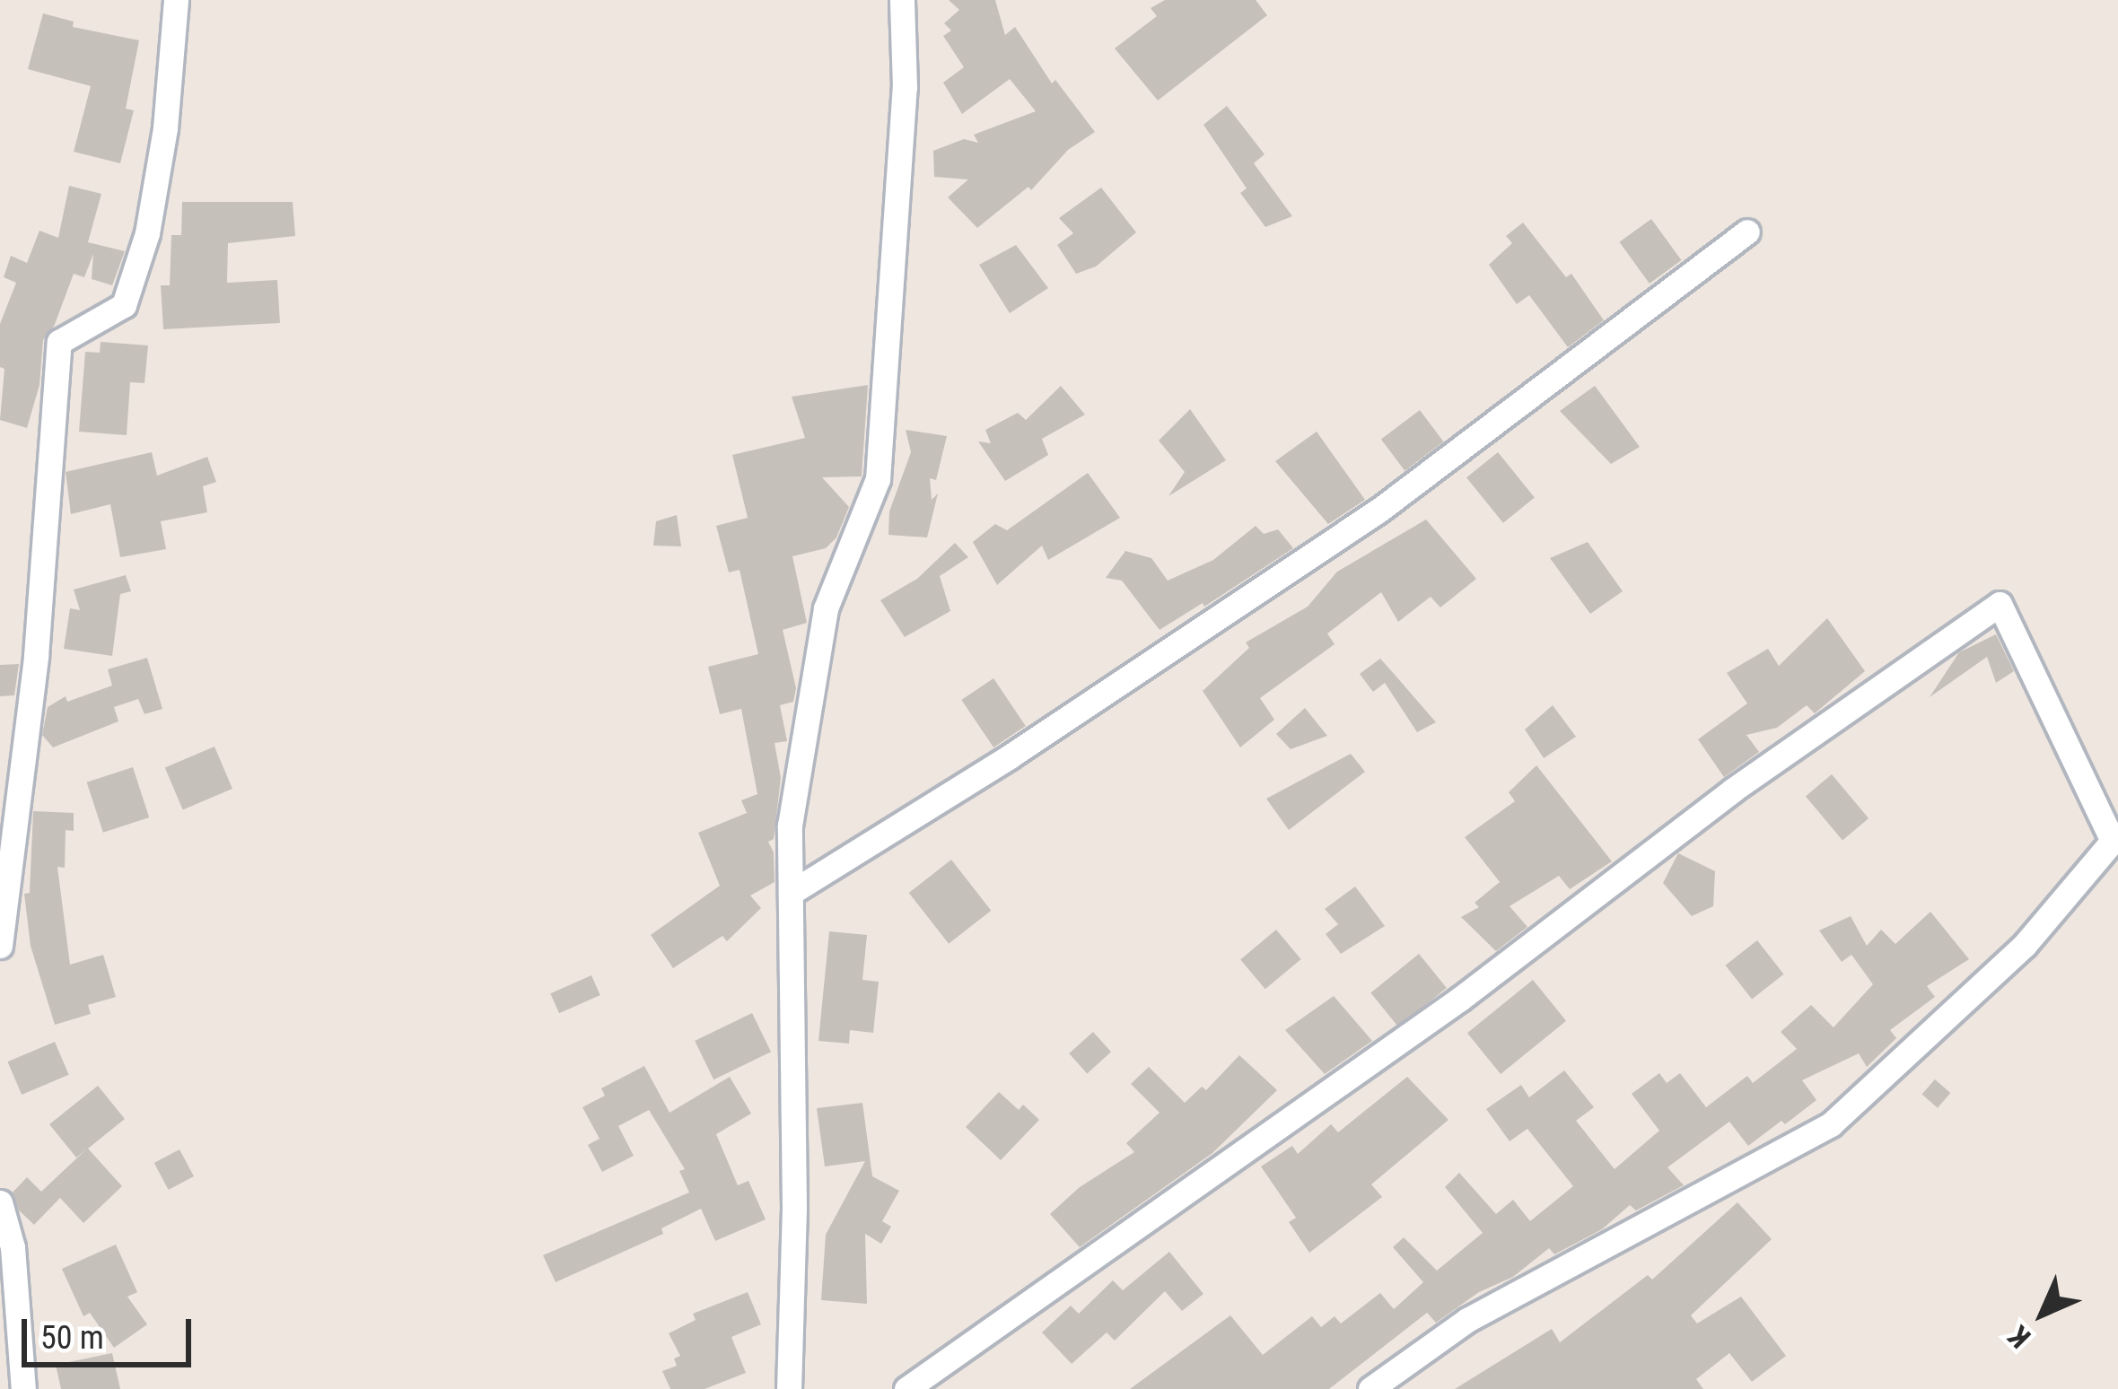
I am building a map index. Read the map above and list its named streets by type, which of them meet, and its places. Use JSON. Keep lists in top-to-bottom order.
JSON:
{
  "scale_bar": "50 m",
  "north": "bottom left"
}
